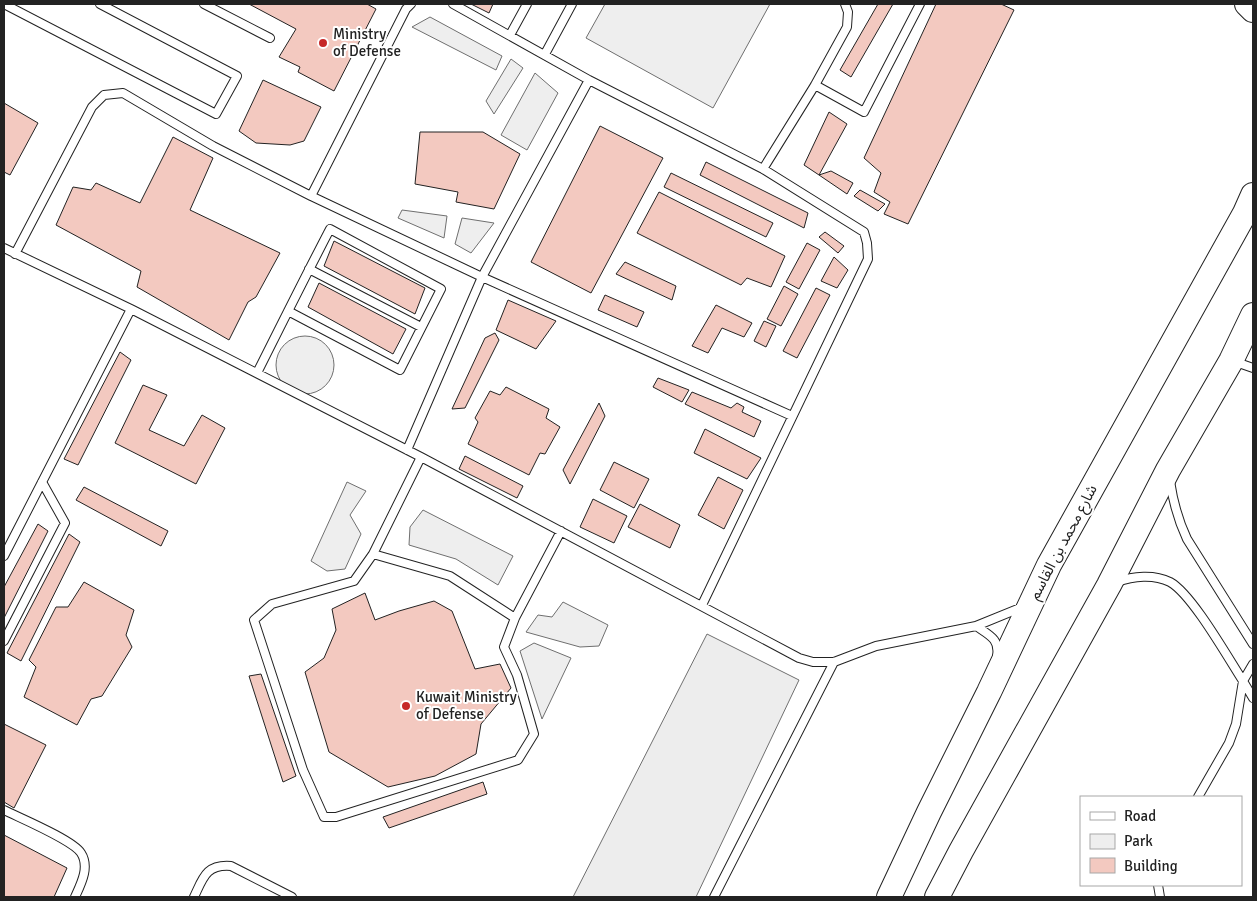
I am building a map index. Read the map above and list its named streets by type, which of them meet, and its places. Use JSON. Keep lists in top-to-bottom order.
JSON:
{
  "streets": {
    "main road": ["شارع محمد بن القاسم"]
  },
  "places": ["Ministry of Defense", "Kuwait Ministry of Defense"],
  "legend": ["Road", "Park", "Building"]
}
